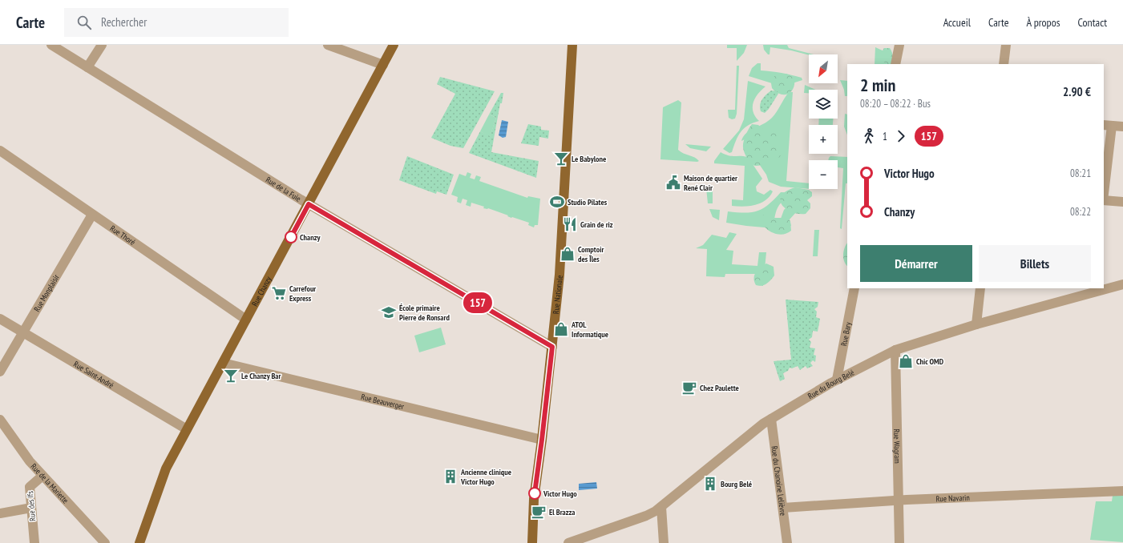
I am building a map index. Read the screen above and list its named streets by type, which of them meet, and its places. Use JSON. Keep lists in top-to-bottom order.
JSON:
{
  "streets": {
    "main road": ["Rue Chanzy", "Rue Nationale"],
    "street": [
      "Rue de la Fuie",
      "Rue Thoré",
      "Rue Monplaisir",
      "Rue Bary",
      "Rue Saint-André",
      "Rue du Bourg Belé",
      "Rue Beauverger",
      "Rue Wagram",
      "Rue du Chanoine Lelièvre",
      "Rue de la Mariette",
      "Rue Navarin",
      "Rue des Ifs"
    ]
  },
  "crossings": [
    ["Rue de la Fuie", "Rue Chanzy"],
    ["Rue de la Fuie", "Rue Nationale"],
    ["Rue Thoré", "Rue Chanzy"],
    ["Rue Thoré", "Rue Monplaisir"],
    ["Rue Chanzy", "Rue Saint-André"],
    ["Rue Chanzy", "Rue Beauverger"],
    ["Rue Monplaisir", "Rue Saint-André"],
    ["Rue Nationale", "Rue Beauverger"],
    ["Rue Bary", "Rue du Bourg Belé"],
    ["Rue du Bourg Belé", "Rue Wagram"],
    ["Rue du Bourg Belé", "Rue du Chanoine Lelièvre"],
    ["Rue Wagram", "Rue Navarin"],
    ["Rue du Chanoine Lelièvre", "Rue Navarin"],
    ["Rue de la Mariette", "Rue des Ifs"]
  ],
  "places": {
    "bar": ["Le Babylone", "Le Chanzy Bar"],
    "public building": ["Maison de quartier René Clair"],
    "sports": ["Studio Pilates"],
    "restaurant": ["Grain de riz"],
    "other": ["Chanzy", "Victor Hugo"],
    "shop": ["Comptoir des Îles", "ATOL Informatique", "Chic OMD"],
    "supermarket": ["Carrefour Express"],
    "school or university": ["École primaire Pierre de Ronsard"],
    "cafe": ["Chez Paulette", "El Brazza"],
    "building": ["Ancienne clinique Victor Hugo", "Bourg Belé"]
  },
  "lines": ["bus line 157"],
  "north": "bottom left",
  "page": {
    "header": "Carte",
    "search": "Rechercher",
    "nav": [
      "Accueil",
      "Carte",
      "À propos",
      "Contact"
    ],
    "on_map": "157",
    "map_buttons": ["+", "−"],
    "heading": ["2 min", "08:20 – 08:22 · Bus", "2.90 €"],
    "legs": ["1", "157"],
    "list": [
      {
        "name": "Victor Hugo",
        "value": "08:21"
      },
      {
        "name": "Chanzy",
        "value": "08:22"
      }
    ],
    "buttons": ["Démarrer", "Billets"]
  }
}
